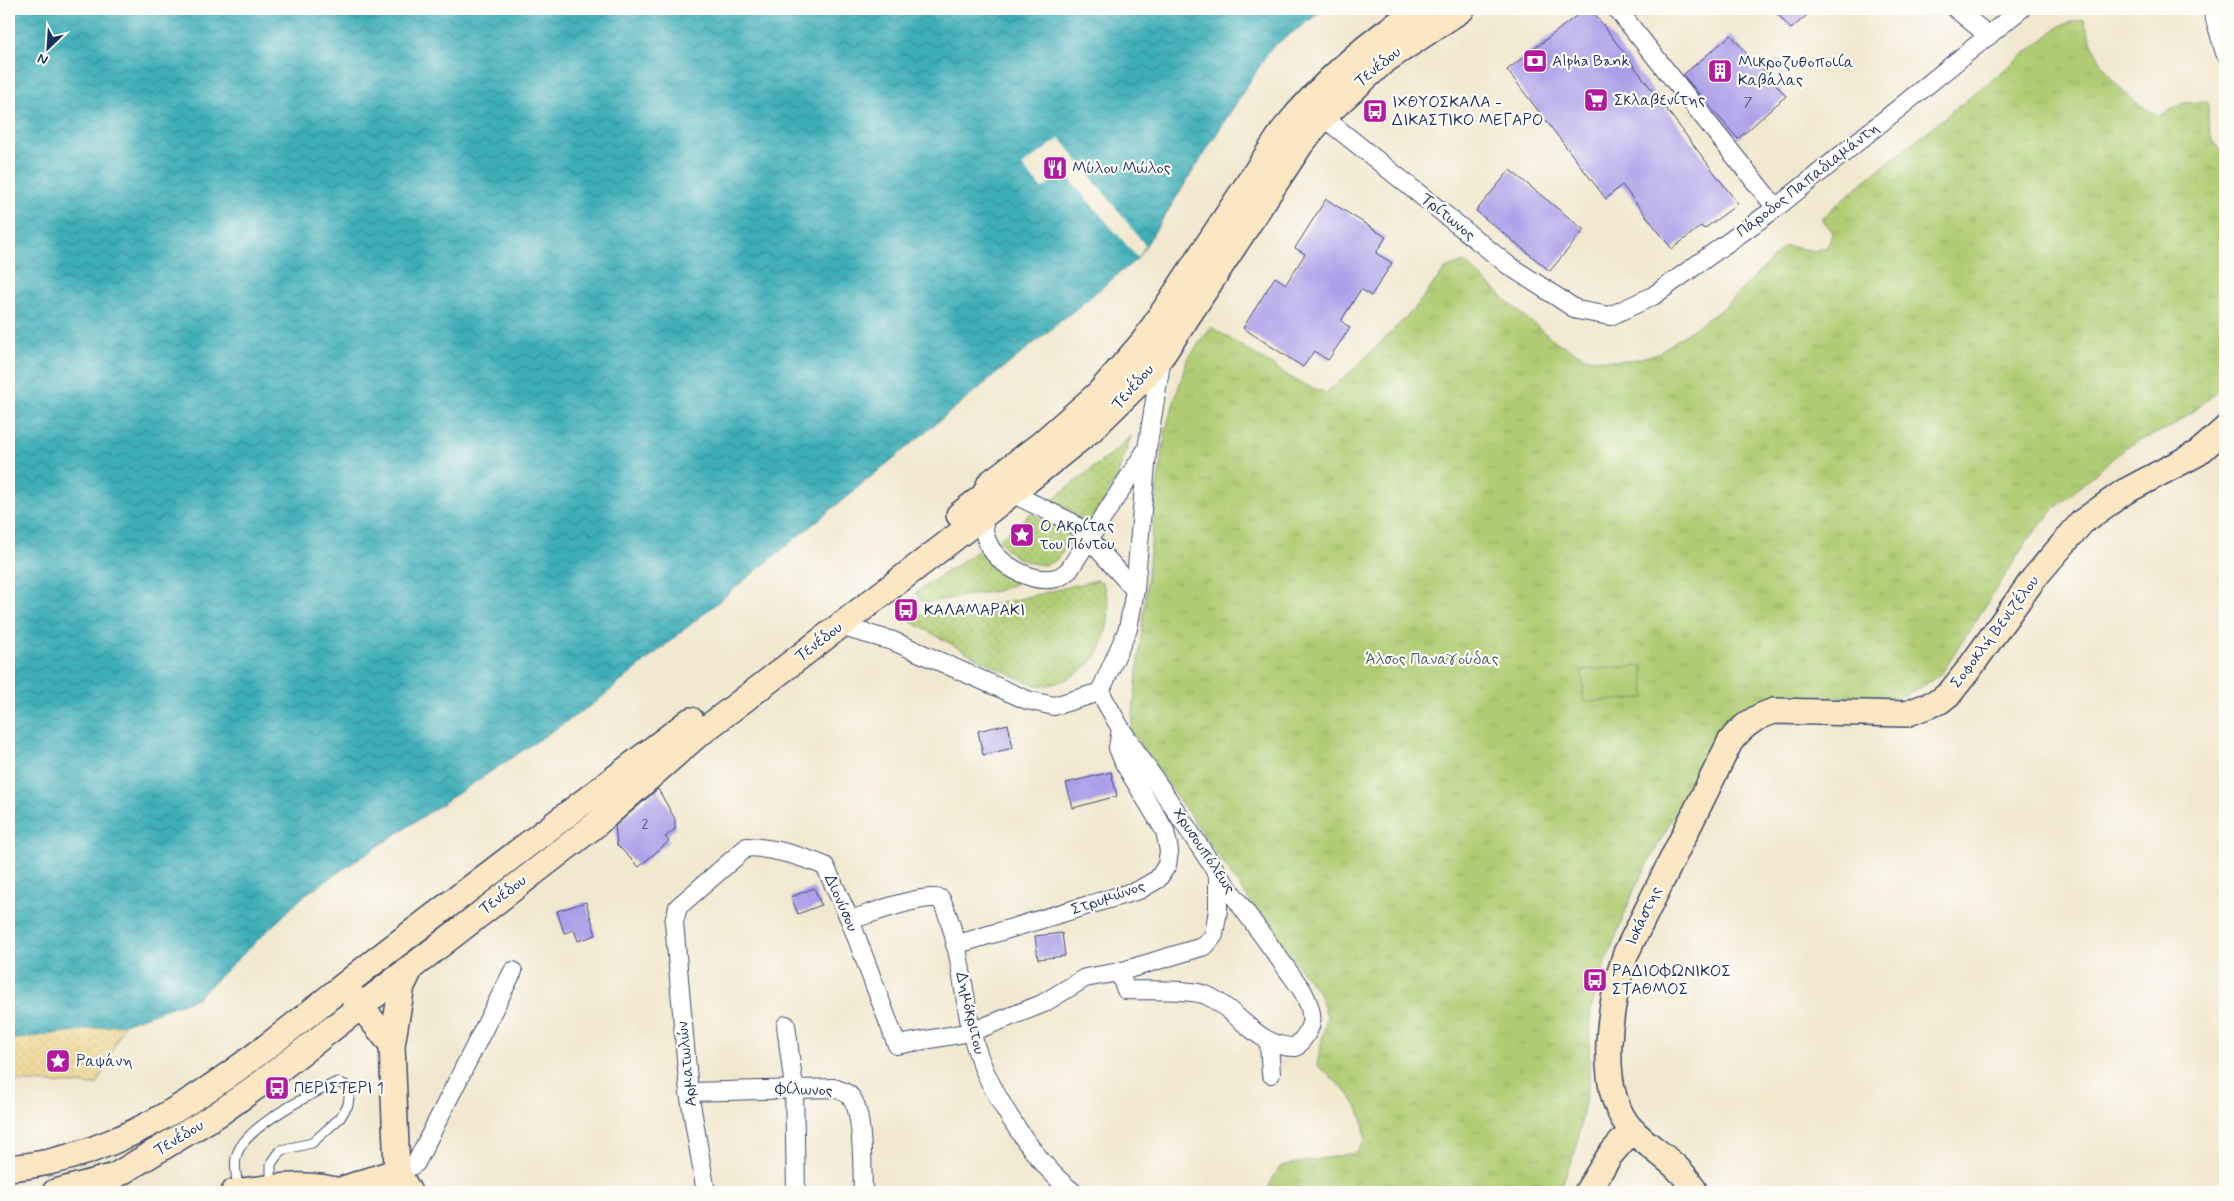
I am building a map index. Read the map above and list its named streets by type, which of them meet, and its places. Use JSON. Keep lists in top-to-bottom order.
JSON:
{
  "streets": {
    "main road": ["Τενέδου", "Σοφοκλή Βενιζέλου", "Ιοκάστης"],
    "street": [
      "Πάροδος Παπαδιαμάντη",
      "Τρίτωνος",
      "Χρυσουπόλεως",
      "Στρυμώνος",
      "Διονύσου",
      "Δημόκριτου",
      "Αρματωλών",
      "Φίλωνος"
    ]
  },
  "crossings": [
    ["Τενέδου", "Τρίτωνος"],
    ["Πάροδος Παπαδιαμάντη", "Τρίτωνος"],
    ["Σοφοκλή Βενιζέλου", "Ιοκάστης"],
    ["Χρυσουπόλεως", "Στρυμώνος"],
    ["Στρυμώνος", "Δημόκριτου"],
    ["Διονύσου", "Δημόκριτου"],
    ["Διονύσου", "Αρματωλών"],
    ["Αρματωλών", "Φίλωνος"]
  ],
  "parks": ["Άλσος Παναγούδας"],
  "places": {
    "bank": ["Alpha Bank"],
    "building": ["Μικροζυθοποιία Καβάλας"],
    "supermarket": ["Σκλαβενίτης"],
    "bus stop": [
      "ΙΧΘΥΟΣΚΑΛΑ - ΔΙΚΑΣΤΙΚΟ ΜΕΓΑΡΟ",
      "ΚΑΛΑΜΑΡΑΚΙ",
      "ΡΑΔΙΟΦΩΝΙΚΟΣ ΣΤΑΘΜΟΣ",
      "ΠΕΡΙΣΤΕΡΙ 1"
    ],
    "restaurant": ["Μύλου Μώλος"],
    "place": ["Ο Ακρίτας του Πόντου", "Ραψάνη"]
  },
  "house_numbers": ["7", "2"],
  "north": "bottom left"
}
